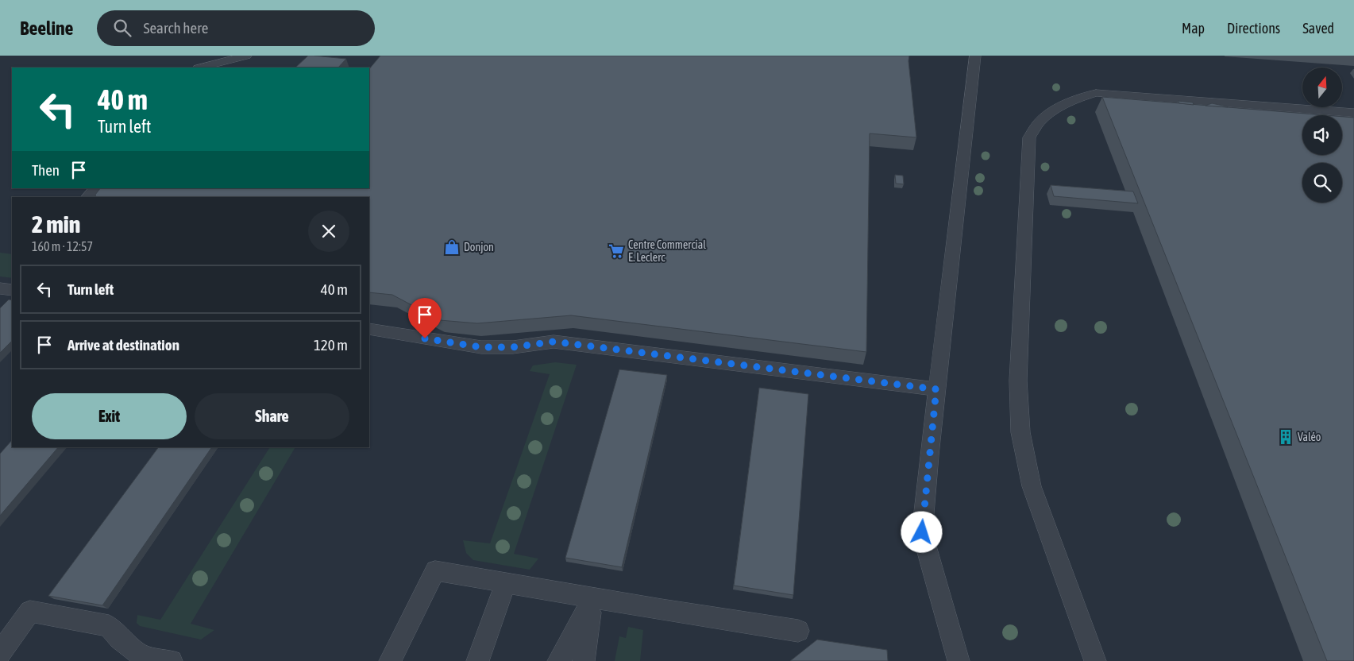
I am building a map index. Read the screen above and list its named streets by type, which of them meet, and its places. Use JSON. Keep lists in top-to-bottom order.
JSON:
{
  "places": {
    "shop": ["Donjon"],
    "supermarket": ["Centre Commercial E. Leclerc"],
    "building": ["Valéo"]
  },
  "north": "top",
  "page": {
    "header": "Beeline",
    "search": "Search here",
    "nav": ["Map", "Directions", "Saved"],
    "turn": ["40 m", "Turn left"],
    "then": "Then",
    "heading": ["2 min", "160 m · 12:57"],
    "list": [
      {
        "name": "Turn left",
        "value": "40 m"
      },
      {
        "name": "Arrive at destination",
        "value": "120 m"
      }
    ],
    "buttons": ["Exit", "Share"]
  }
}
